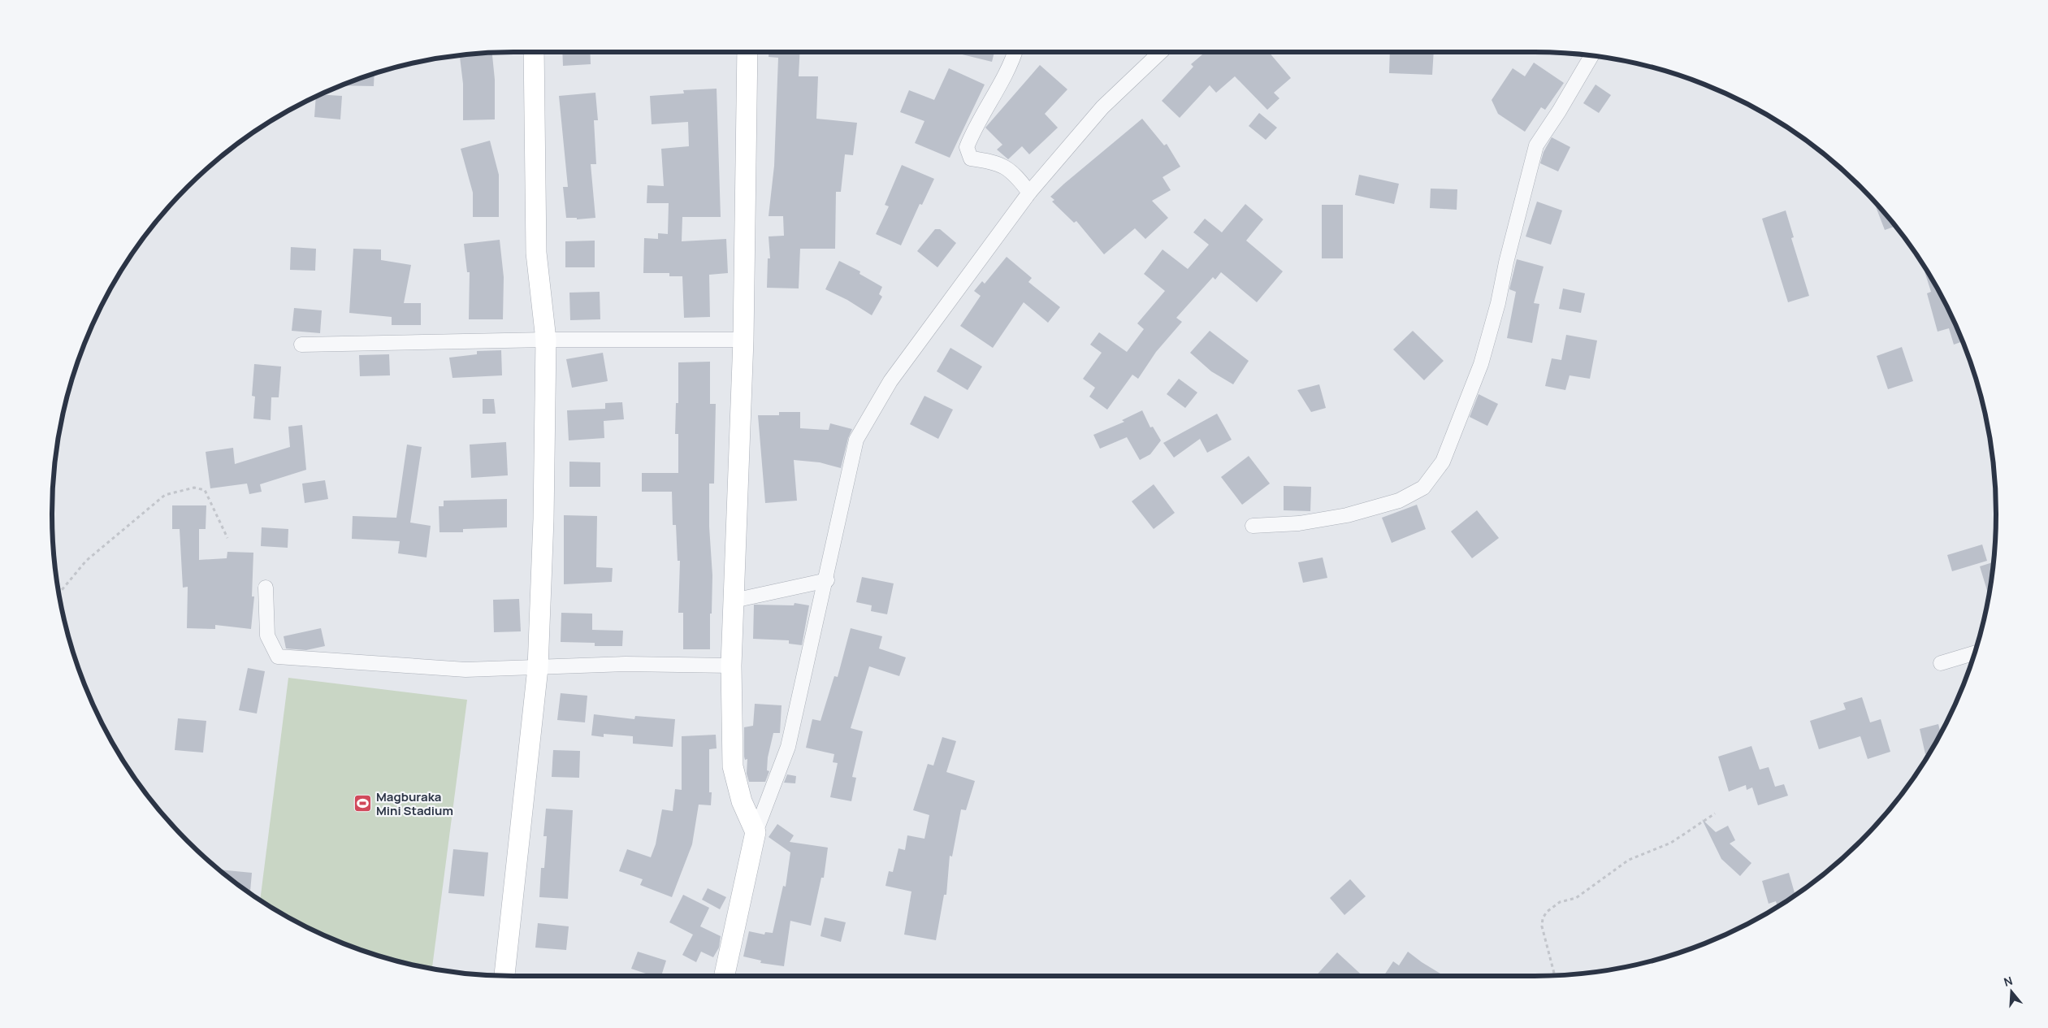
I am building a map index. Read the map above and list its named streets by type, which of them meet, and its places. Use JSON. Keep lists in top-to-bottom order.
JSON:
{
  "places": {
    "sports": ["Magburaka Mini Stadium"]
  },
  "north": "top"
}
